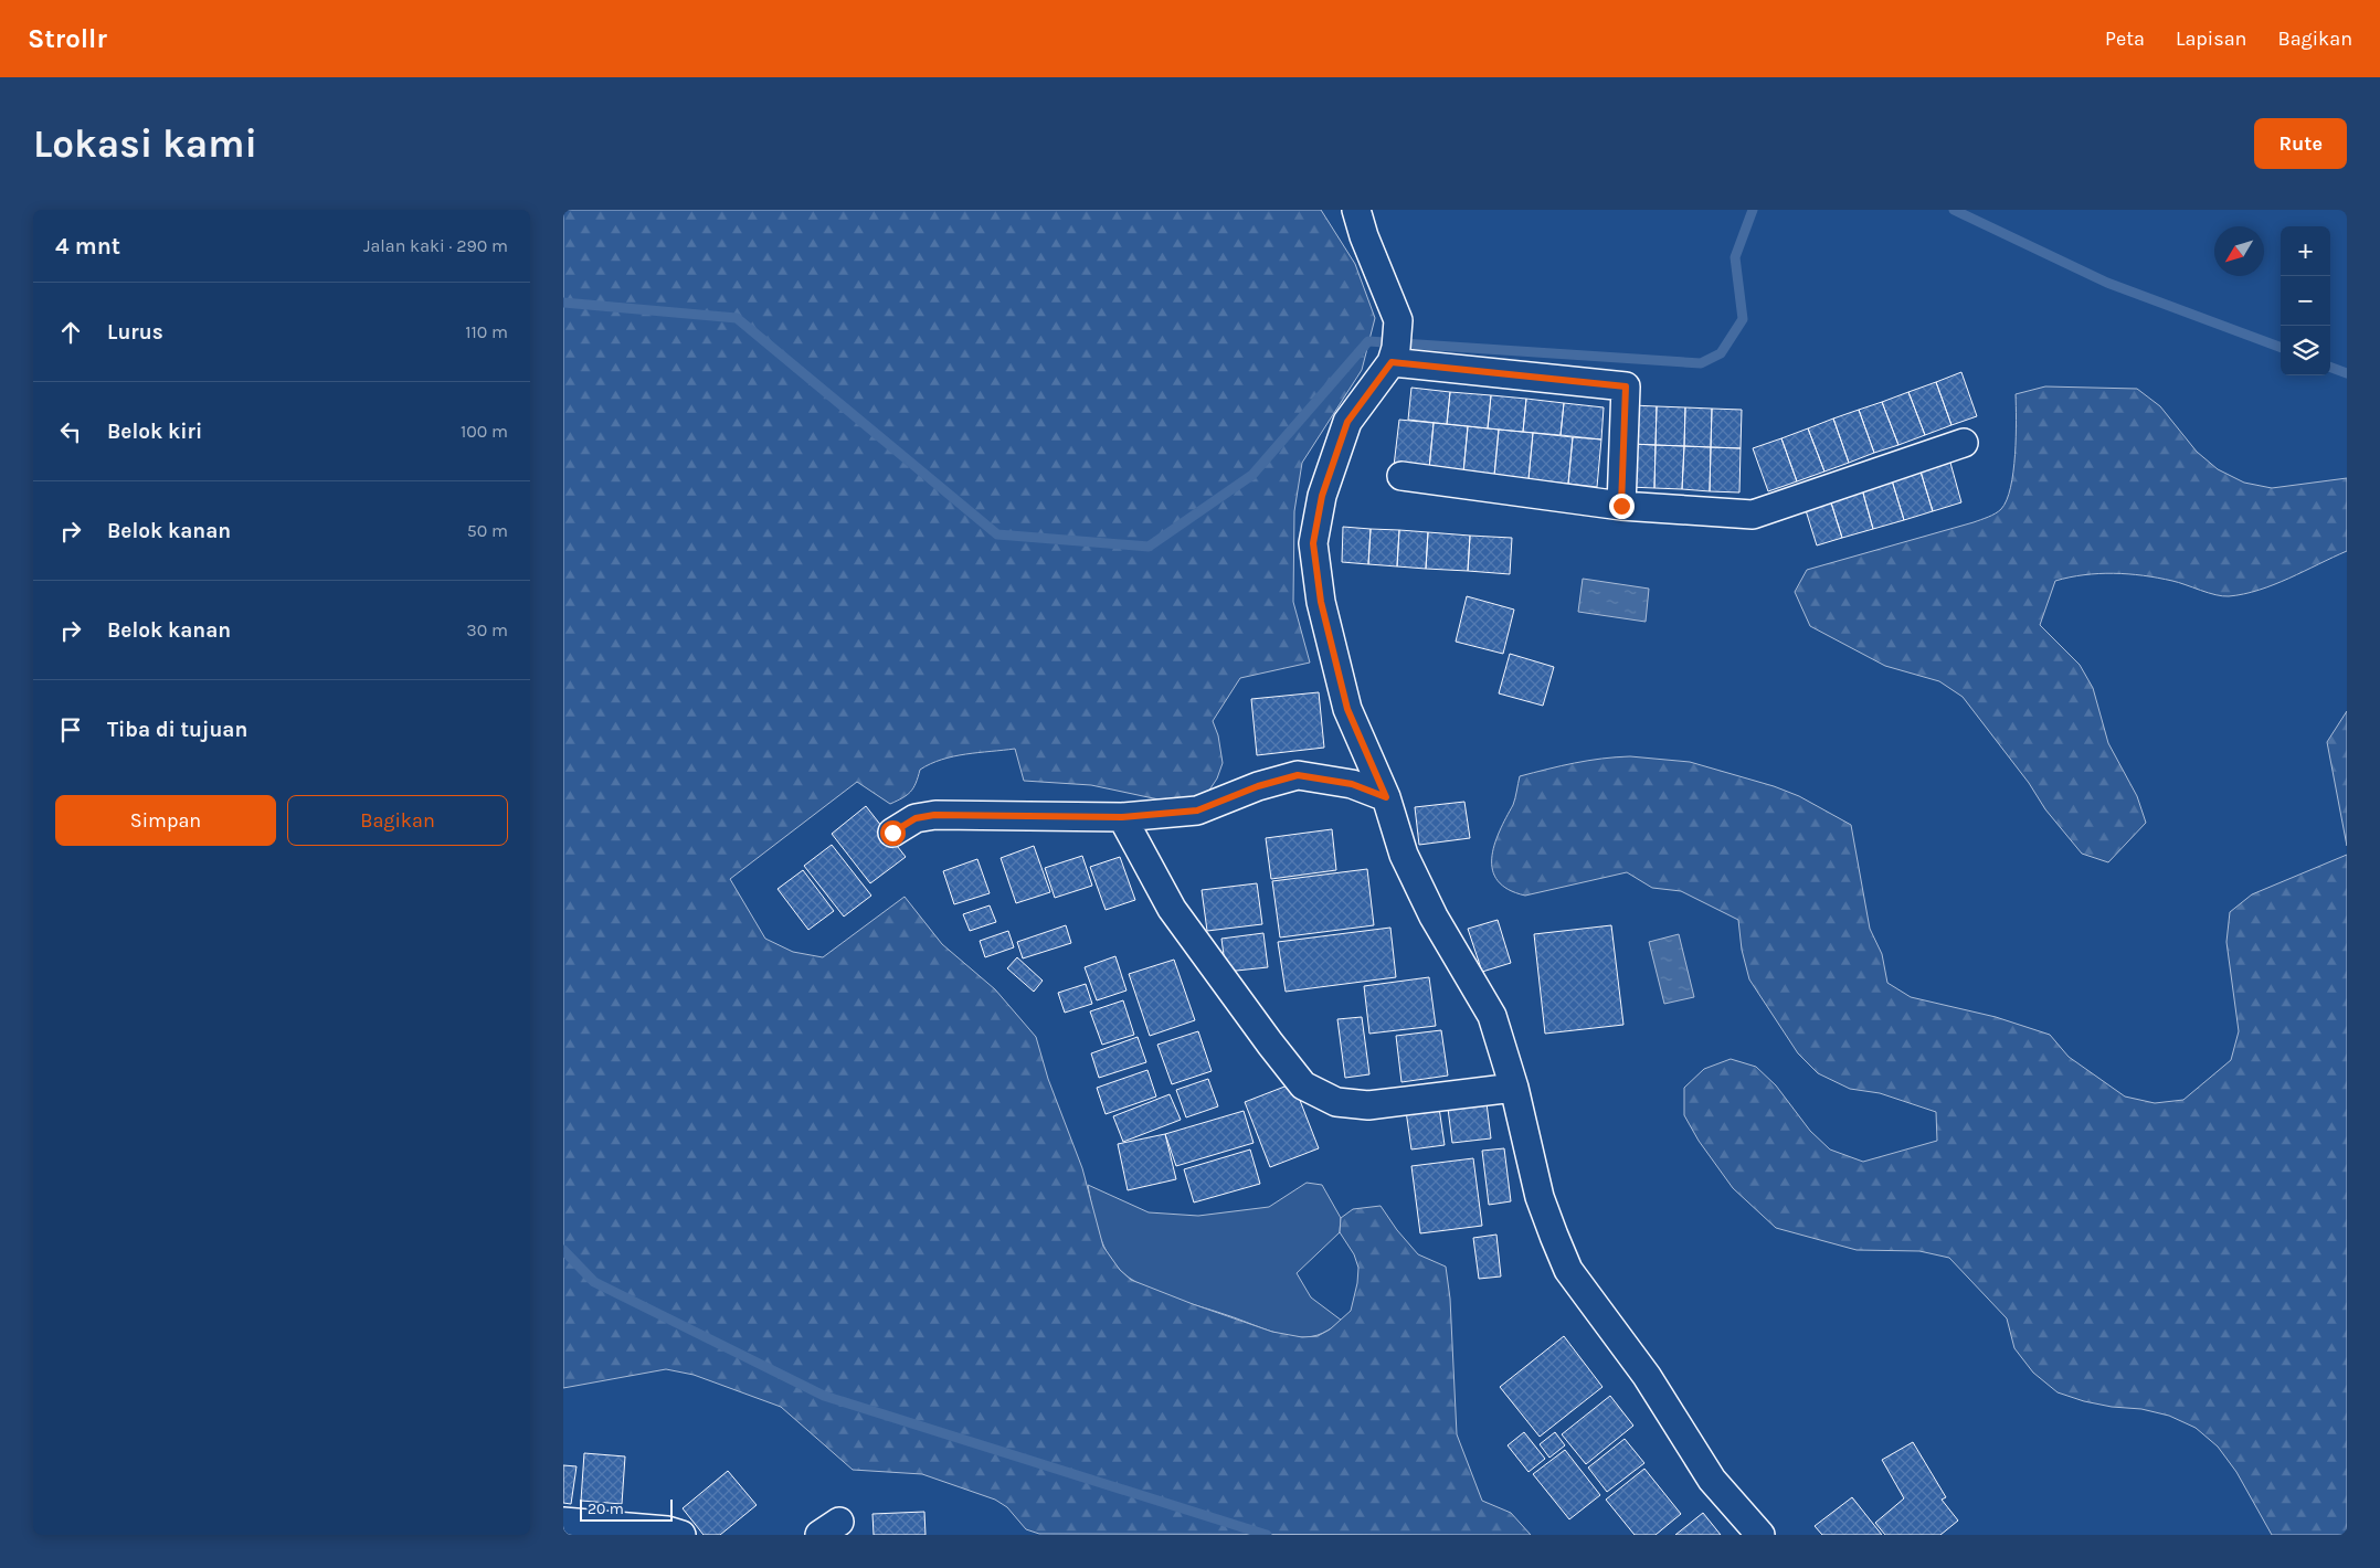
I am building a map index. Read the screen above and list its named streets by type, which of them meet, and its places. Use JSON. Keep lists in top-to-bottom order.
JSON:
{
  "scale_bar": "20 m",
  "north": "bottom left",
  "page": {
    "header": "Strollr",
    "nav": ["Peta", "Lapisan", "Bagikan"],
    "buttons": [
      "Rute",
      ["Simpan", "Bagikan"]
    ],
    "title": "Lokasi kami",
    "heading": ["4 mnt", "Jalan kaki · 290 m"],
    "map_buttons": ["+", "−"],
    "list": [
      ["Lurus", "110 m"],
      ["Belok kiri", "100 m"],
      ["Belok kanan", "50 m"],
      ["Belok kanan", "30 m"],
      "Tiba di tujuan"
    ],
    "scale": "20 m"
  }
}
